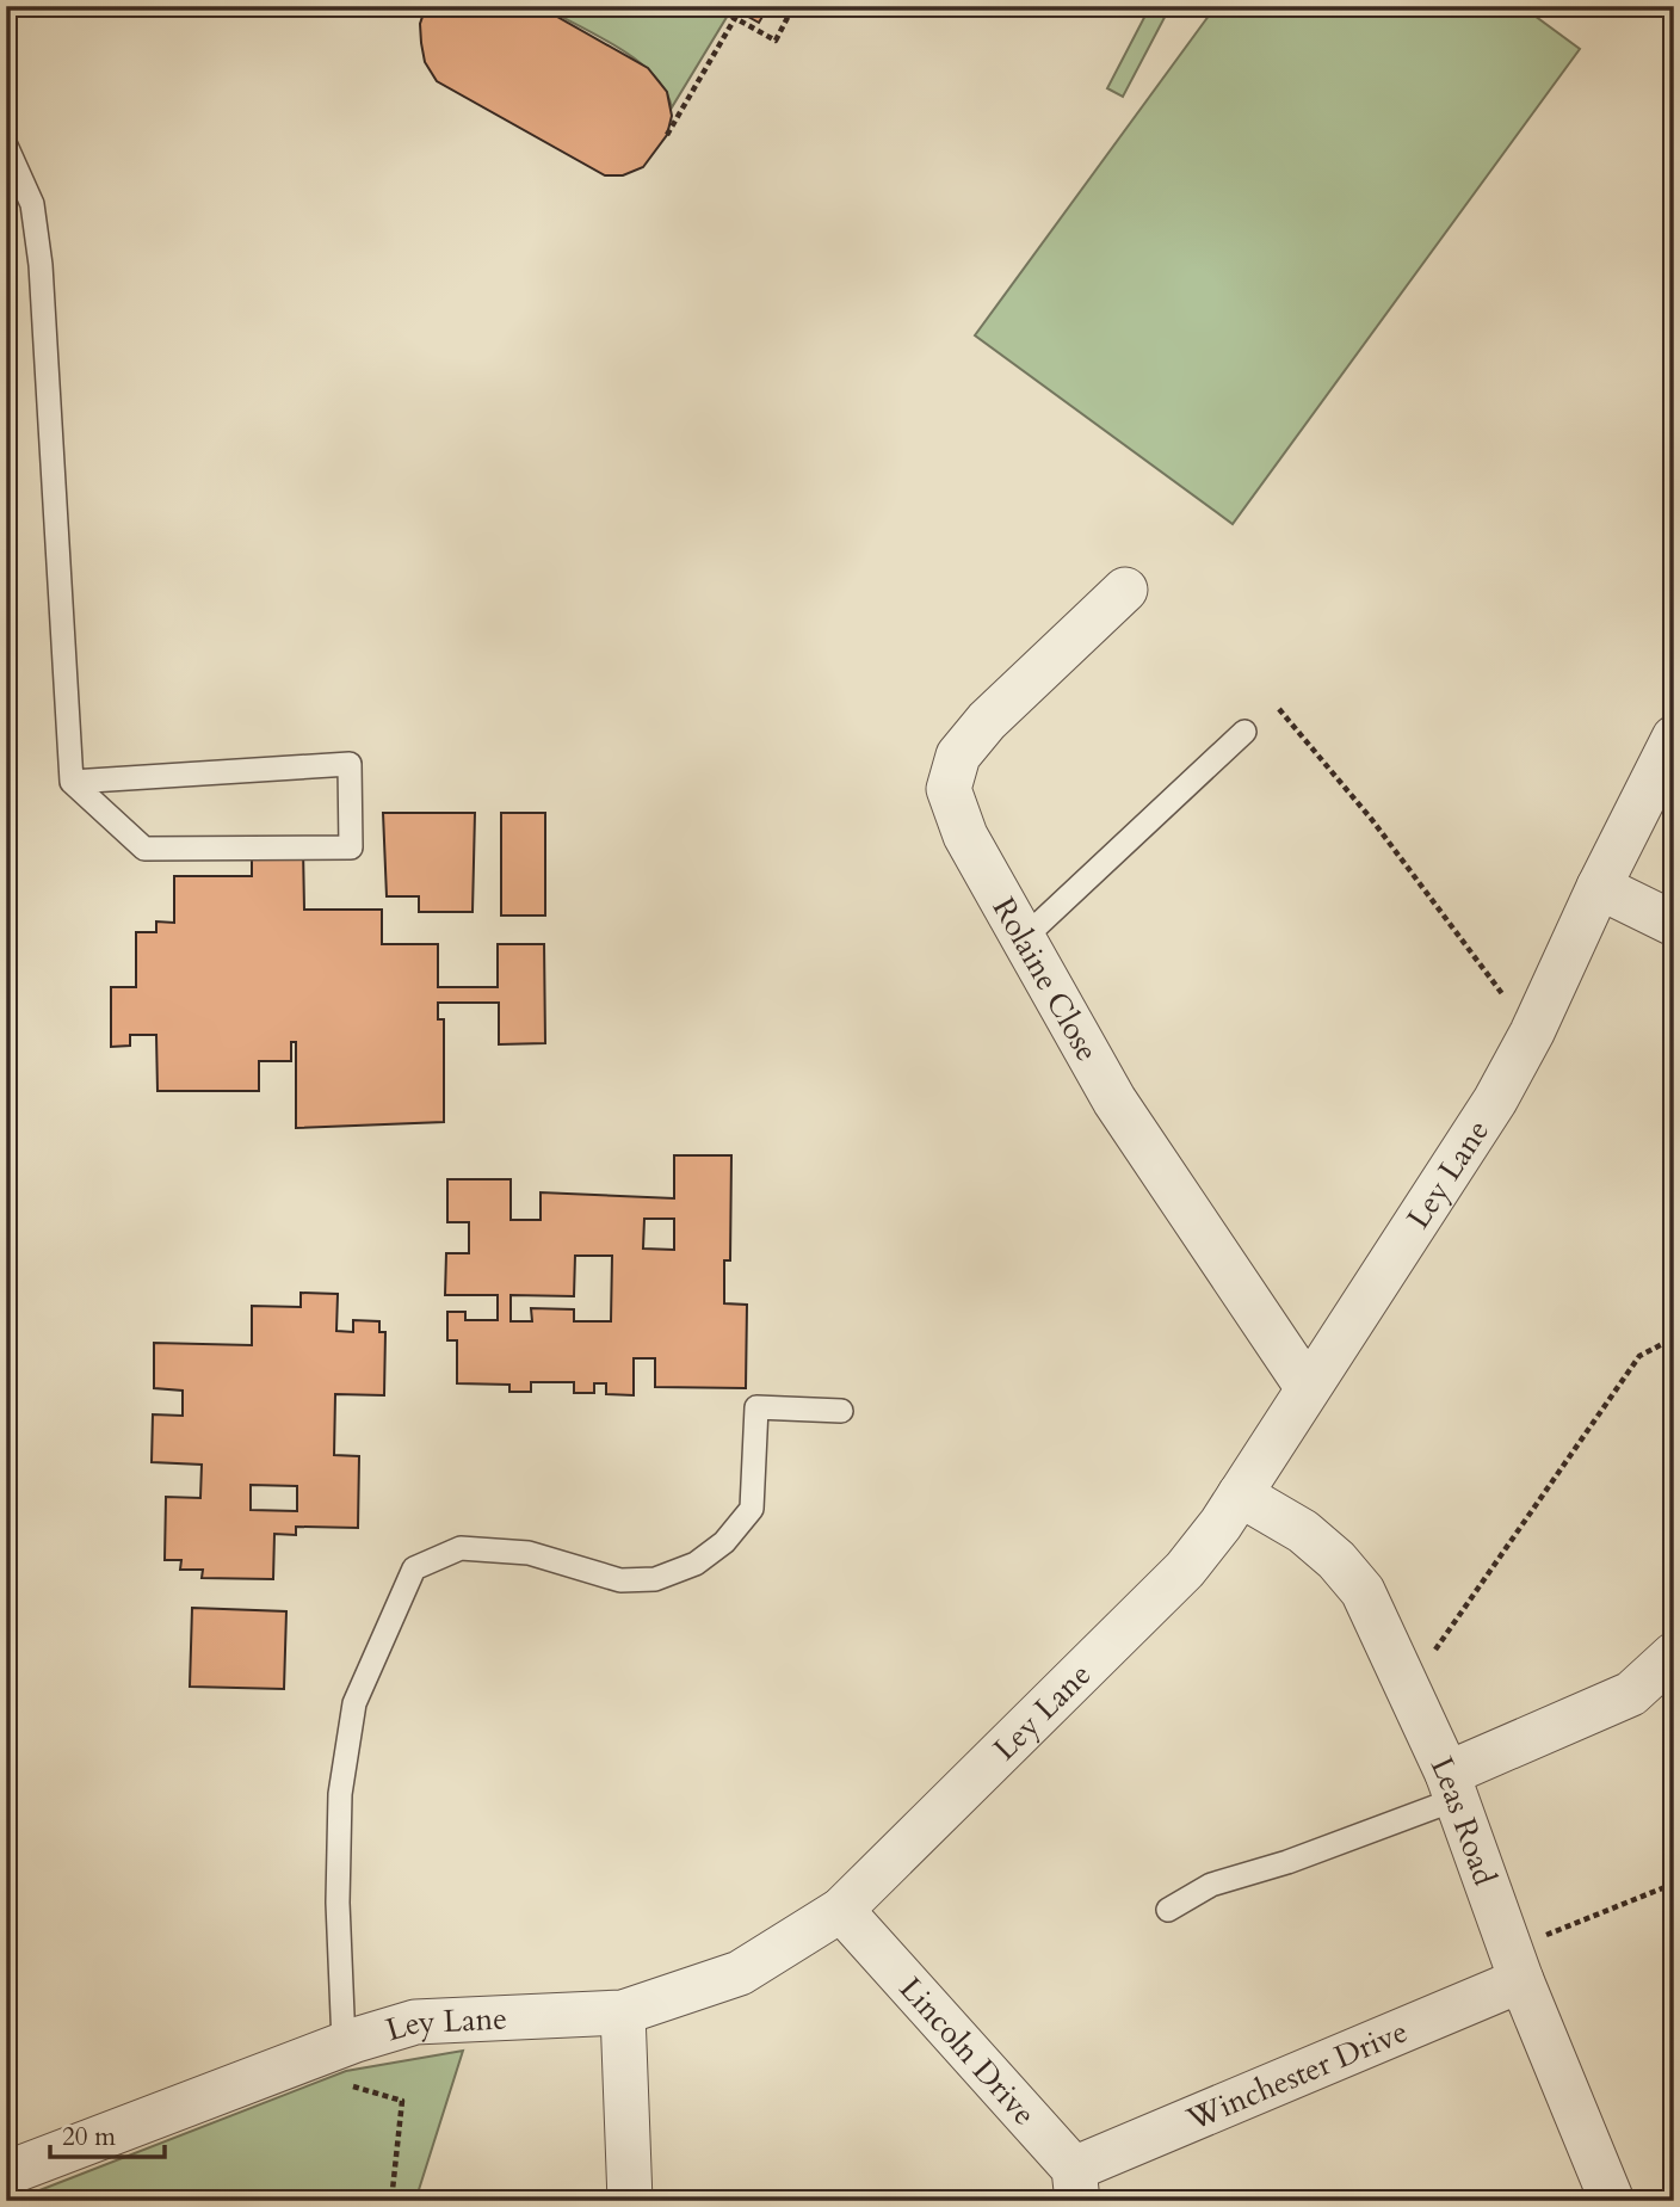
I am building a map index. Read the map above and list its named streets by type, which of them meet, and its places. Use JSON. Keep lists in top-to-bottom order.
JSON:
{
  "streets": {
    "street": [
      "Rolaine Close",
      "Ley Lane",
      "Leas Road",
      "Lincoln Drive",
      "Winchester Drive"
    ]
  },
  "crossings": [
    ["Rolaine Close", "Ley Lane"],
    ["Ley Lane", "Leas Road"],
    ["Ley Lane", "Lincoln Drive"],
    ["Leas Road", "Winchester Drive"],
    ["Lincoln Drive", "Winchester Drive"]
  ],
  "scale_bar": "20 m"
}
